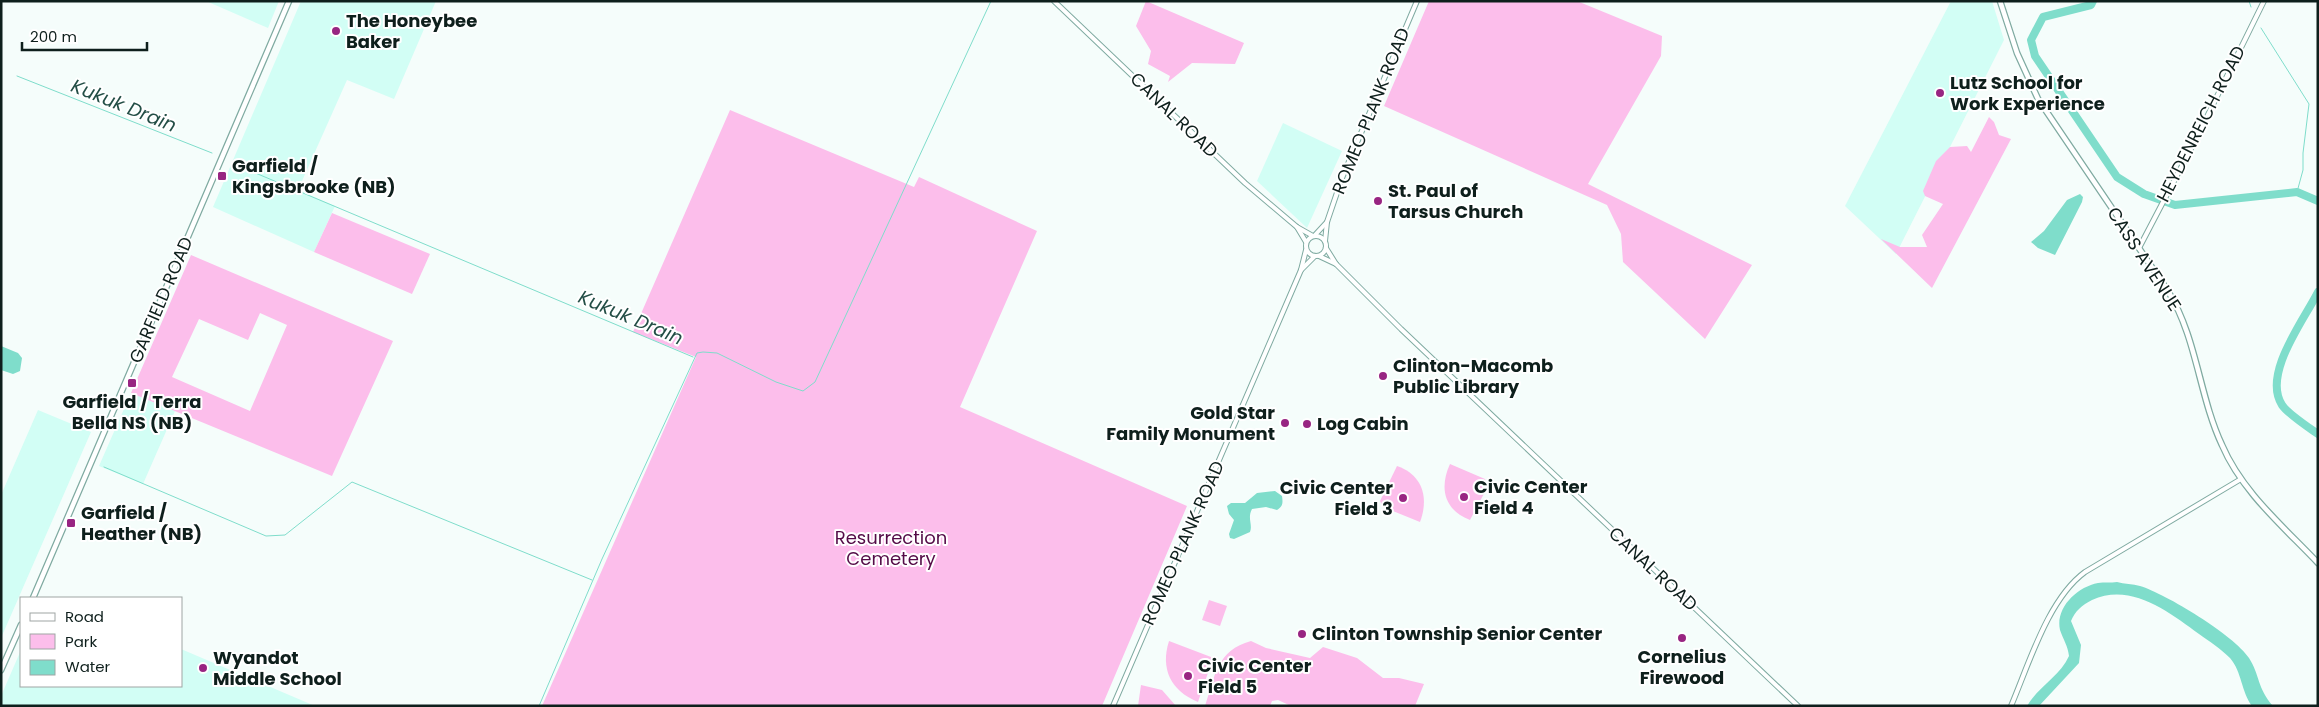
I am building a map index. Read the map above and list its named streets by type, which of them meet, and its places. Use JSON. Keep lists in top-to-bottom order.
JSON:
{
  "streets": {
    "main road": ["CASS AVENUE", "GARFIELD ROAD"],
    "street": ["ROMEO PLANK ROAD", "CANAL ROAD", "HEYDENREICH ROAD"]
  },
  "crossings": [
    ["ROMEO PLANK ROAD", "CANAL ROAD"],
    ["HEYDENREICH ROAD", "CASS AVENUE"]
  ],
  "water": ["Kukuk Drain"],
  "parks": ["Resurrection Cemetery"],
  "places": {
    "other": [
      "The Honeybee Baker",
      "Lutz School for Work Experience",
      "St. Paul of Tarsus Church",
      "Clinton-Macomb Public Library",
      "Gold Star Family Monument",
      "Log Cabin",
      "Civic Center Field 4",
      "Civic Center Field 3",
      "Clinton Township Senior Center",
      "Cornelius Firewood",
      "Wyandot Middle School",
      "Civic Center Field 5"
    ],
    "transit": ["Garfield / Kingsbrooke (NB)", "Garfield / Terra Bella NS (NB)", "Garfield / Heather (NB)"]
  },
  "legend": ["Road", "Park", "Water"],
  "scale_bar": "200 m"
}
